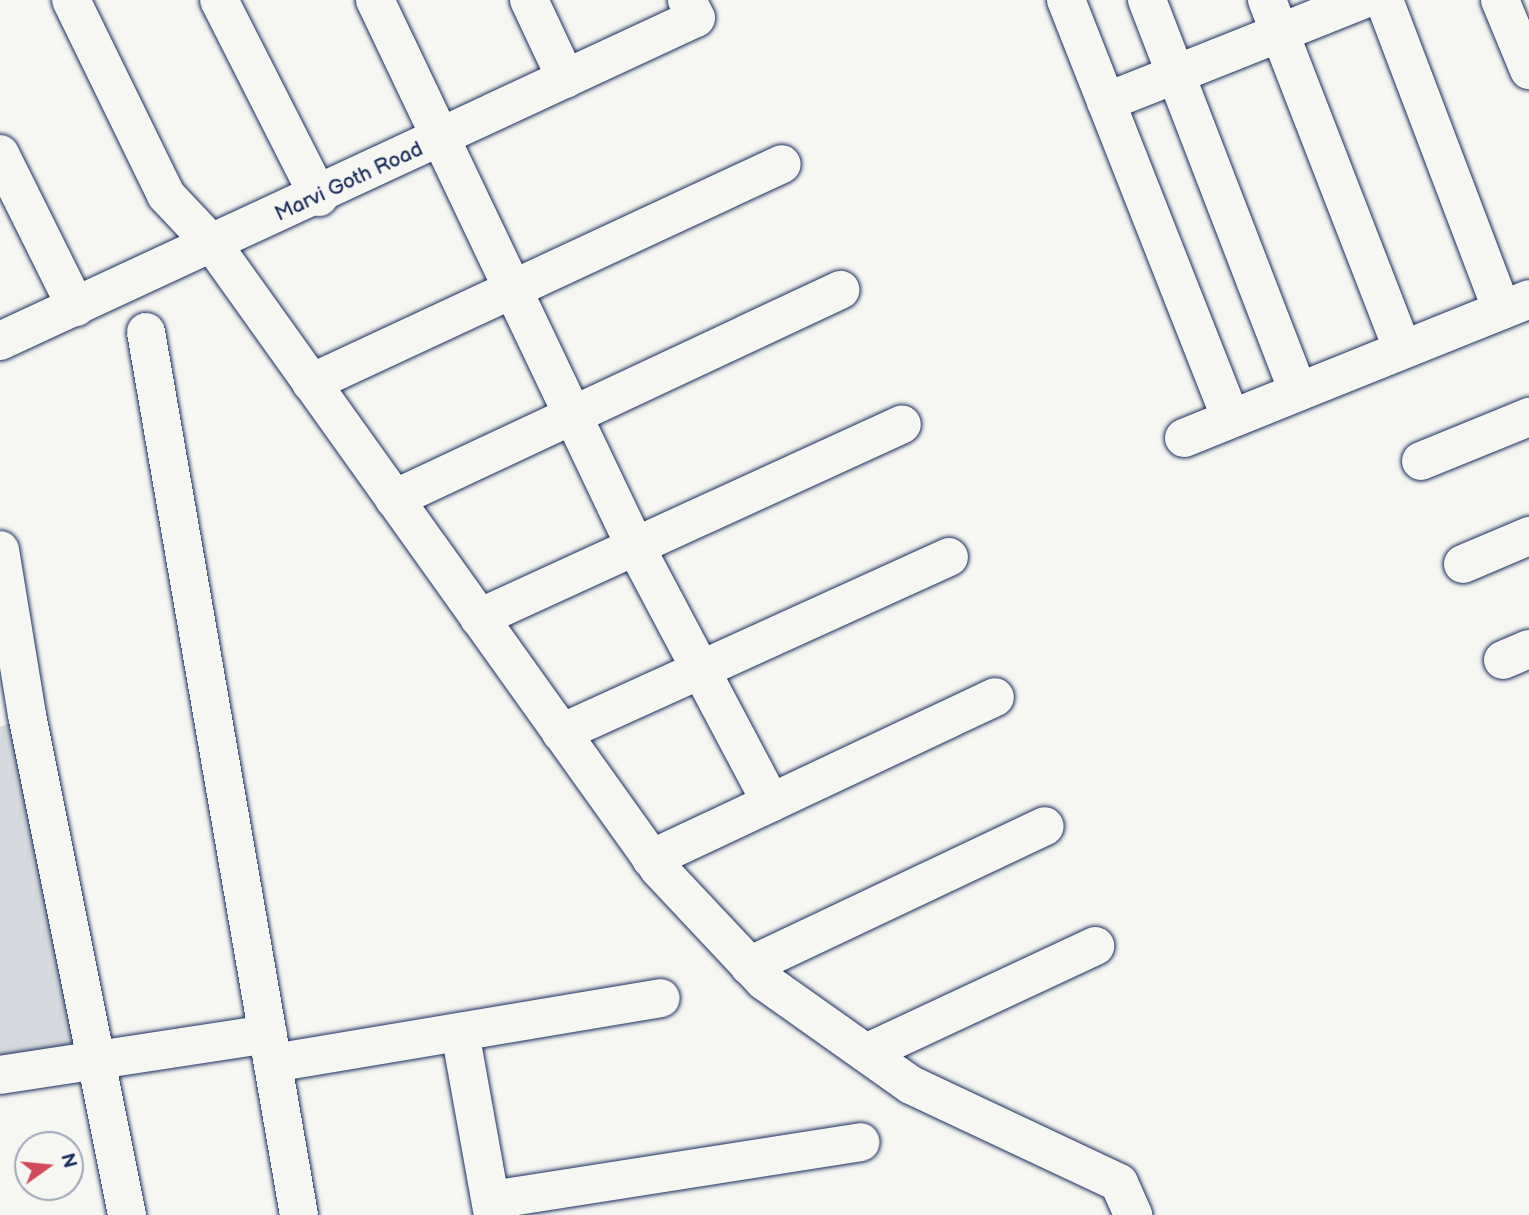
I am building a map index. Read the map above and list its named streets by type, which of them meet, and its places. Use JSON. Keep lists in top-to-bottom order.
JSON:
{
  "streets": {
    "street": ["Marvi Goth Road"]
  },
  "north": "right"
}
